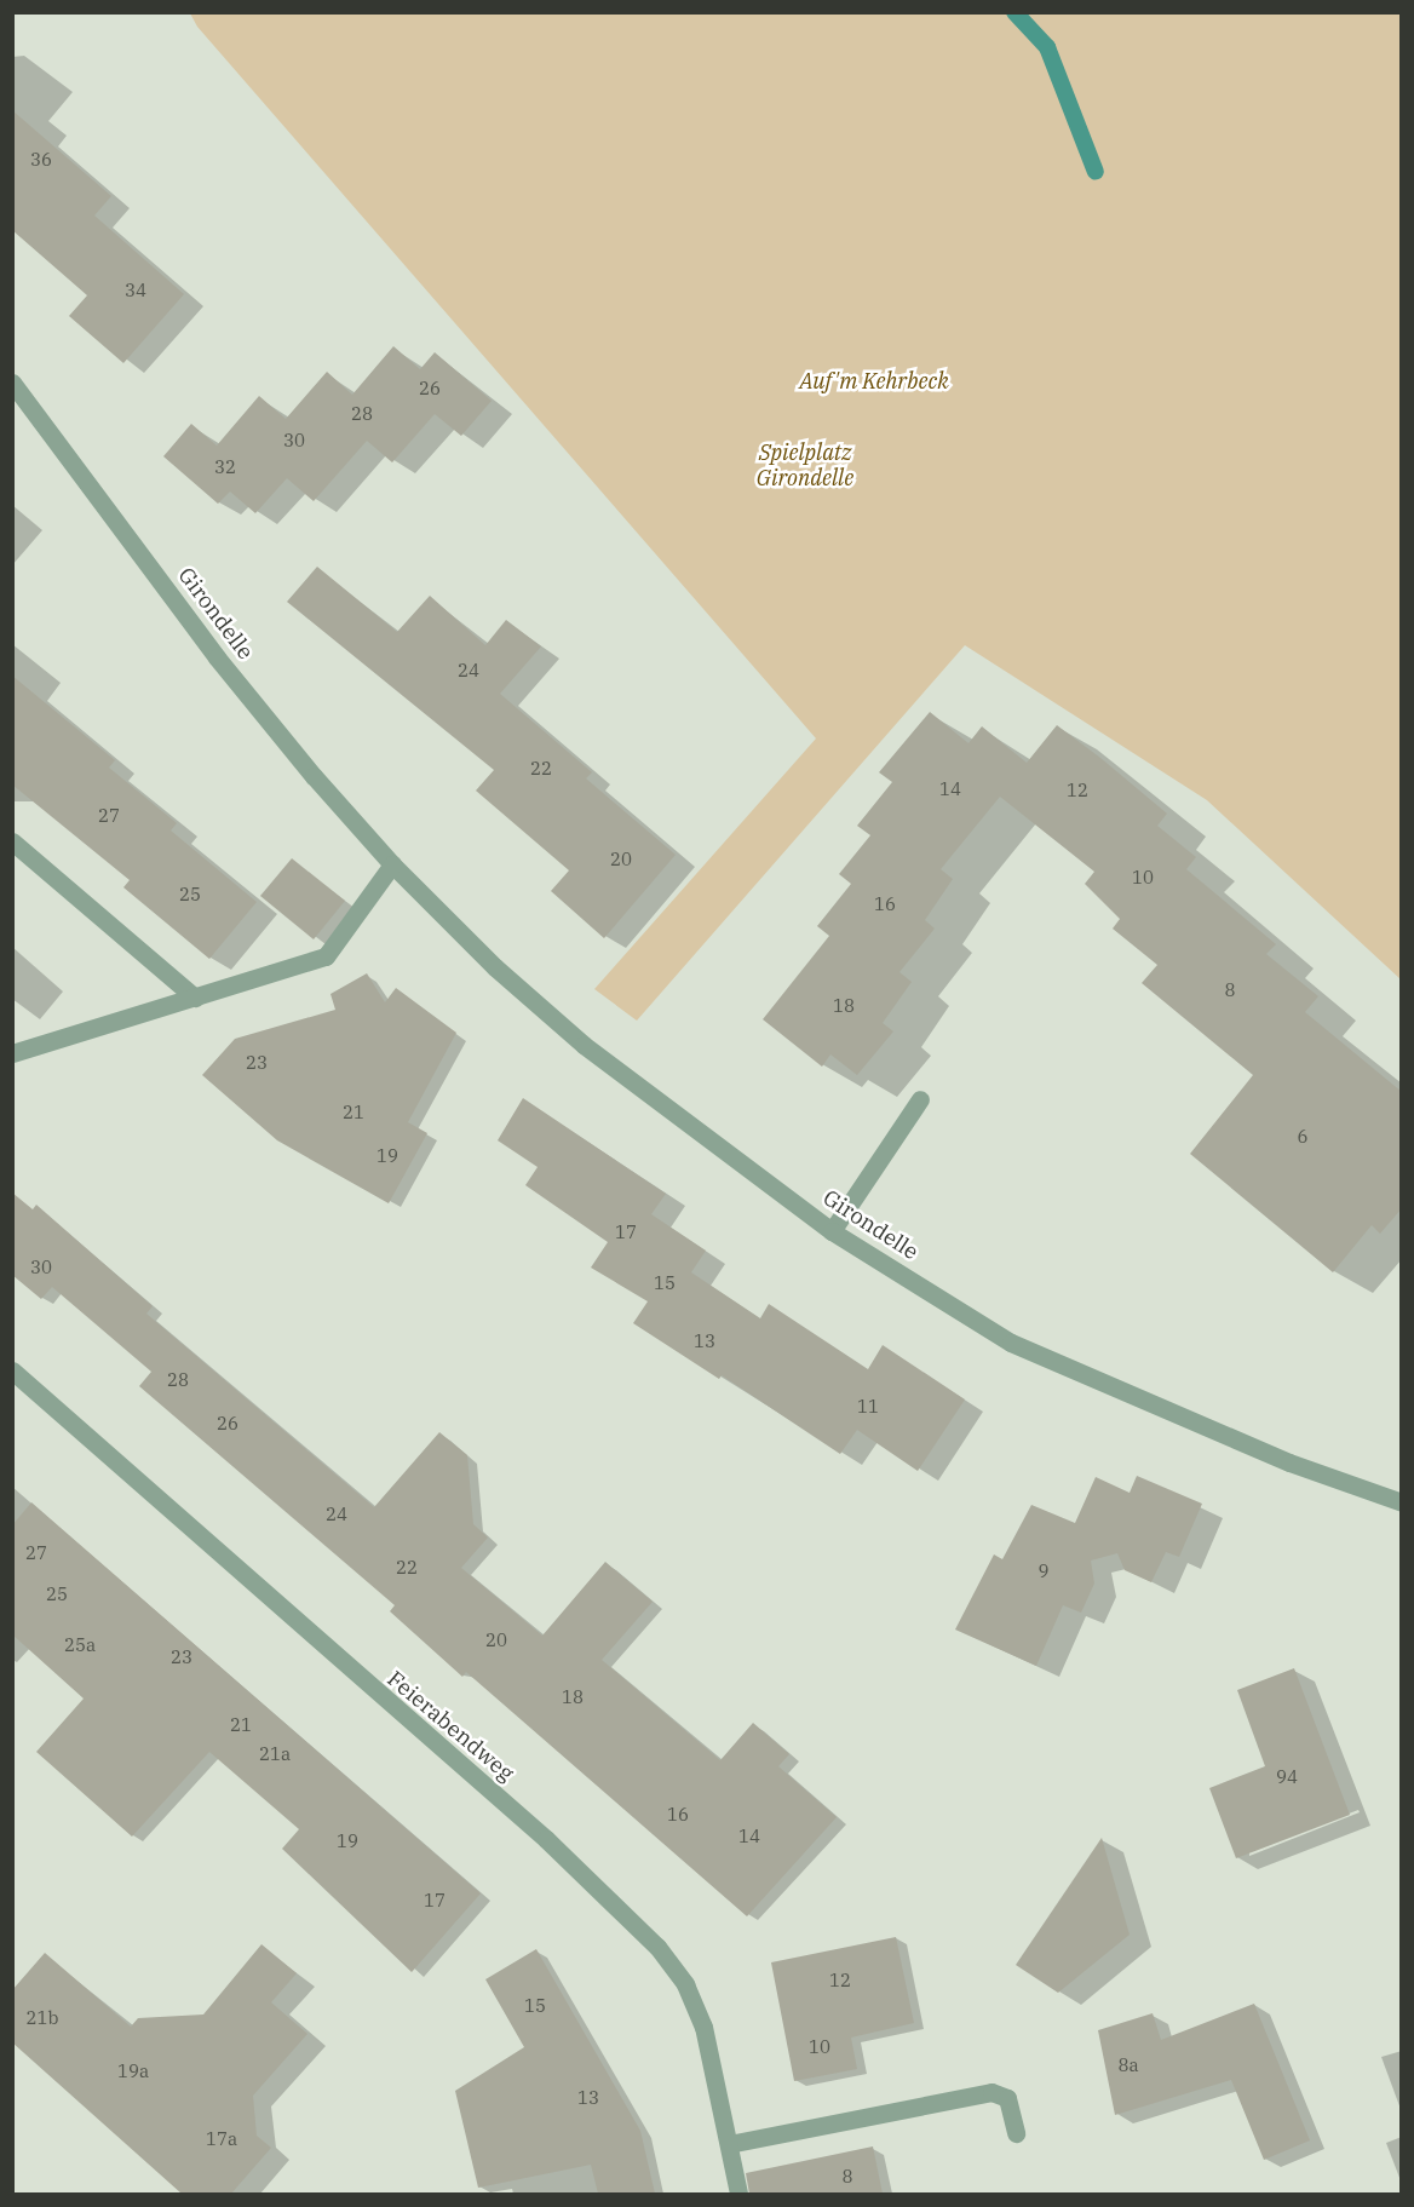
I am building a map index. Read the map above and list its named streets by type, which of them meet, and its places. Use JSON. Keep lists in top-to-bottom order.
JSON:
{
  "streets": {
    "street": ["Girondelle", "Feierabendweg"]
  },
  "parks": ["Auf'm Kehrbeck", "Spielplatz Girondelle"],
  "house_numbers": [
    "36",
    "34",
    "26",
    "28",
    "30",
    "32",
    "24",
    "22",
    "14",
    "12",
    "27",
    "20",
    "10",
    "25",
    "16",
    "8",
    "18",
    "23",
    "21",
    "6",
    "19",
    "17",
    "30",
    "15",
    "13",
    "28",
    "11",
    "26",
    "24",
    "27",
    "22",
    "9",
    "25",
    "20",
    "25a",
    "23",
    "18",
    "21",
    "21a",
    "94",
    "16",
    "14",
    "19",
    "17",
    "12",
    "15",
    "21b",
    "10",
    "8a",
    "19a",
    "13",
    "17a",
    "8"
  ]
}
